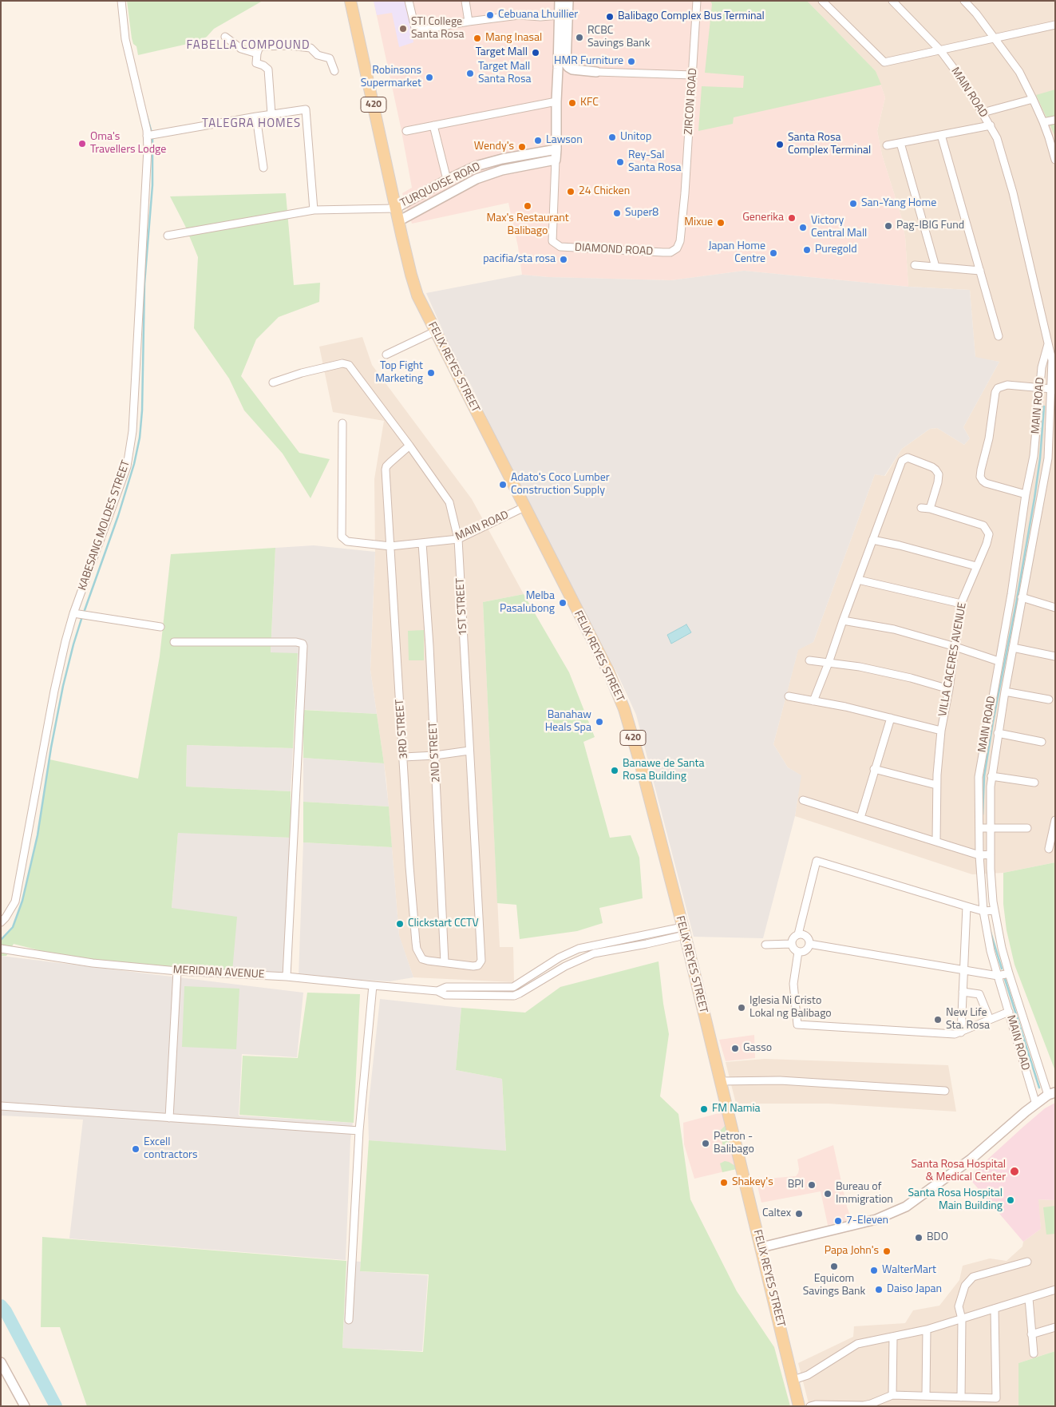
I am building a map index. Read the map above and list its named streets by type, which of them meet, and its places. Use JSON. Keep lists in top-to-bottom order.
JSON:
{
  "streets": {
    "main road": ["420", "FELIX REYES STREET"],
    "street": [
      "MAIN ROAD",
      "ZIRCON ROAD",
      "TURQUOISE ROAD",
      "DIAMOND ROAD",
      "KABESANG MOLDES STREET",
      "1ST STREET",
      "VILLA CACERES AVENUE",
      "3RD STREET",
      "2ND STREET",
      "MERIDIAN AVENUE"
    ]
  },
  "crossings": [
    ["MAIN ROAD", "FELIX REYES STREET"],
    ["MAIN ROAD", "1ST STREET"],
    ["MAIN ROAD", "3RD STREET"],
    ["MAIN ROAD", "2ND STREET"],
    ["ZIRCON ROAD", "DIAMOND ROAD"],
    ["TURQUOISE ROAD", "DIAMOND ROAD"],
    ["TURQUOISE ROAD", "FELIX REYES STREET"],
    ["FELIX REYES STREET", "MERIDIAN AVENUE"],
    ["1ST STREET", "3RD STREET"],
    ["3RD STREET", "2ND STREET"]
  ],
  "districts": ["FABELLA COMPOUND", "TALEGRA HOMES"],
  "places": [
    "Cebuana Lhuillier",
    "Balibago Complex Bus Terminal",
    "STI College Santa Rosa",
    "RCBC Savings Bank",
    "Mang Inasal",
    "Target Mall",
    "HMR Furniture",
    "Target Mall Santa Rosa",
    "Robinsons Supermarket",
    "KFC",
    "Unitop",
    "Lawson",
    "Oma's Travellers Lodge",
    "Santa Rosa Complex Terminal",
    "Wendy's",
    "Rey-Sal Santa Rosa",
    "24 Chicken",
    "San-Yang Home",
    "Max's Restaurant Balibago",
    "Super8",
    "Generika",
    "Mixue",
    "Pag-IBIG Fund",
    "Victory Central Mall",
    "Puregold",
    "Japan Home Centre",
    "pacifia/sta rosa",
    "Top Fight Marketing",
    "Adato's Coco Lumber Construction Supply",
    "Melba Pasalubong",
    "Banahaw Heals Spa",
    "Banawe de Santa Rosa Building",
    "Clickstart CCTV",
    "Iglesia Ni Cristo Lokal ng Balibago",
    "New Life Sta. Rosa",
    "Gasso",
    "FM Namia",
    "Petron - Balibago",
    "Excell contractors",
    "Santa Rosa Hospital & Medical Center",
    "Shakey's",
    "BPI",
    "Bureau of Immigration",
    "Santa Rosa Hospital Main Building",
    "Caltex",
    "7-Eleven",
    "BDO",
    "Papa John's",
    "Equicom Savings Bank",
    "WalterMart",
    "Daiso Japan"
  ]
}
